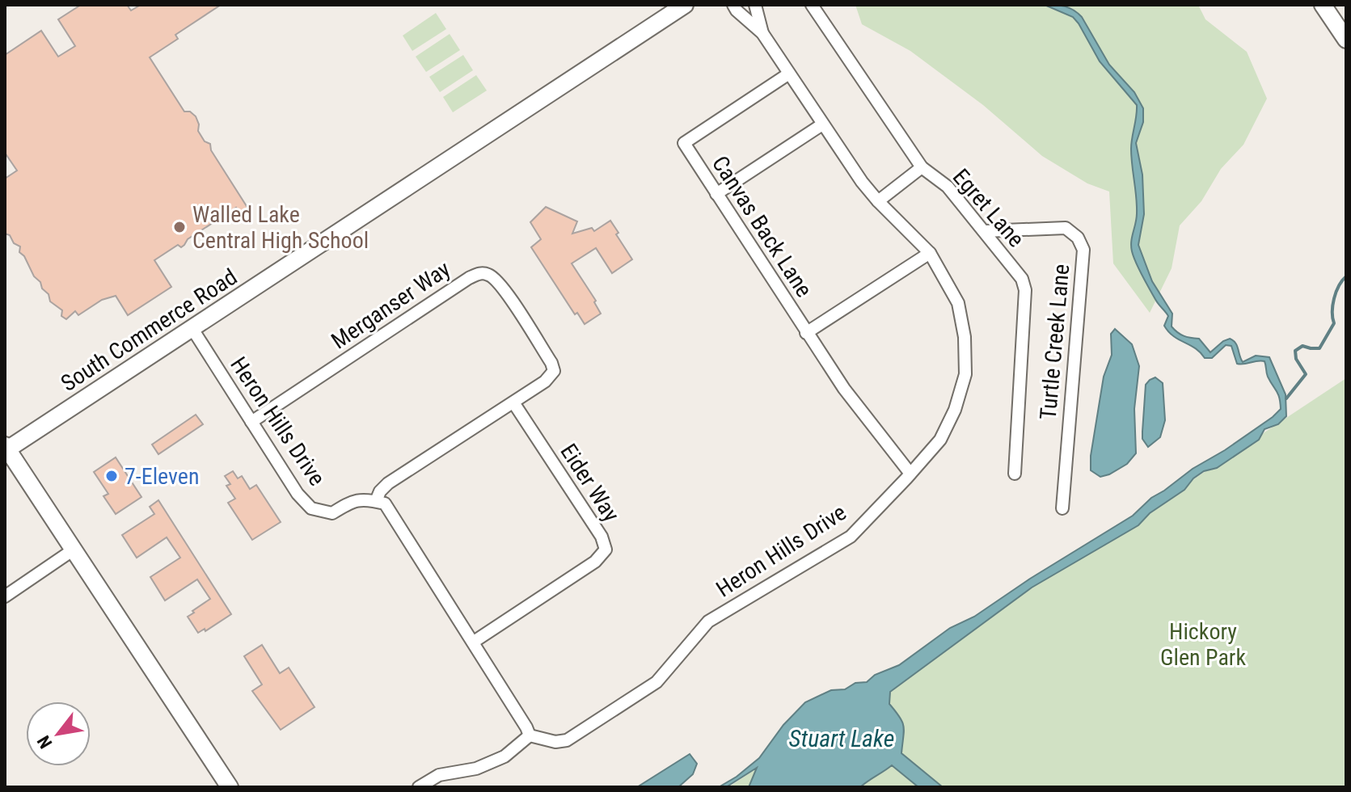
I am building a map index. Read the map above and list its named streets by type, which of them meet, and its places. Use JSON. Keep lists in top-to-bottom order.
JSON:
{
  "streets": {
    "street": [
      "Egret Lane",
      "Canvas Back Lane",
      "Merganser Way",
      "South Commerce Road",
      "Turtle Creek Lane",
      "Heron Hills Drive",
      "Eider Way"
    ]
  },
  "crossings": [
    ["Egret Lane", "Turtle Creek Lane"],
    ["Canvas Back Lane", "Heron Hills Drive"],
    ["Merganser Way", "Heron Hills Drive"],
    ["Merganser Way", "Eider Way"],
    ["South Commerce Road", "Heron Hills Drive"]
  ],
  "water": ["Stuart Lake"],
  "parks": ["Hickory Glen Park"],
  "places": ["Walled Lake Central High School", "7-Eleven"],
  "north": "bottom left"
}
